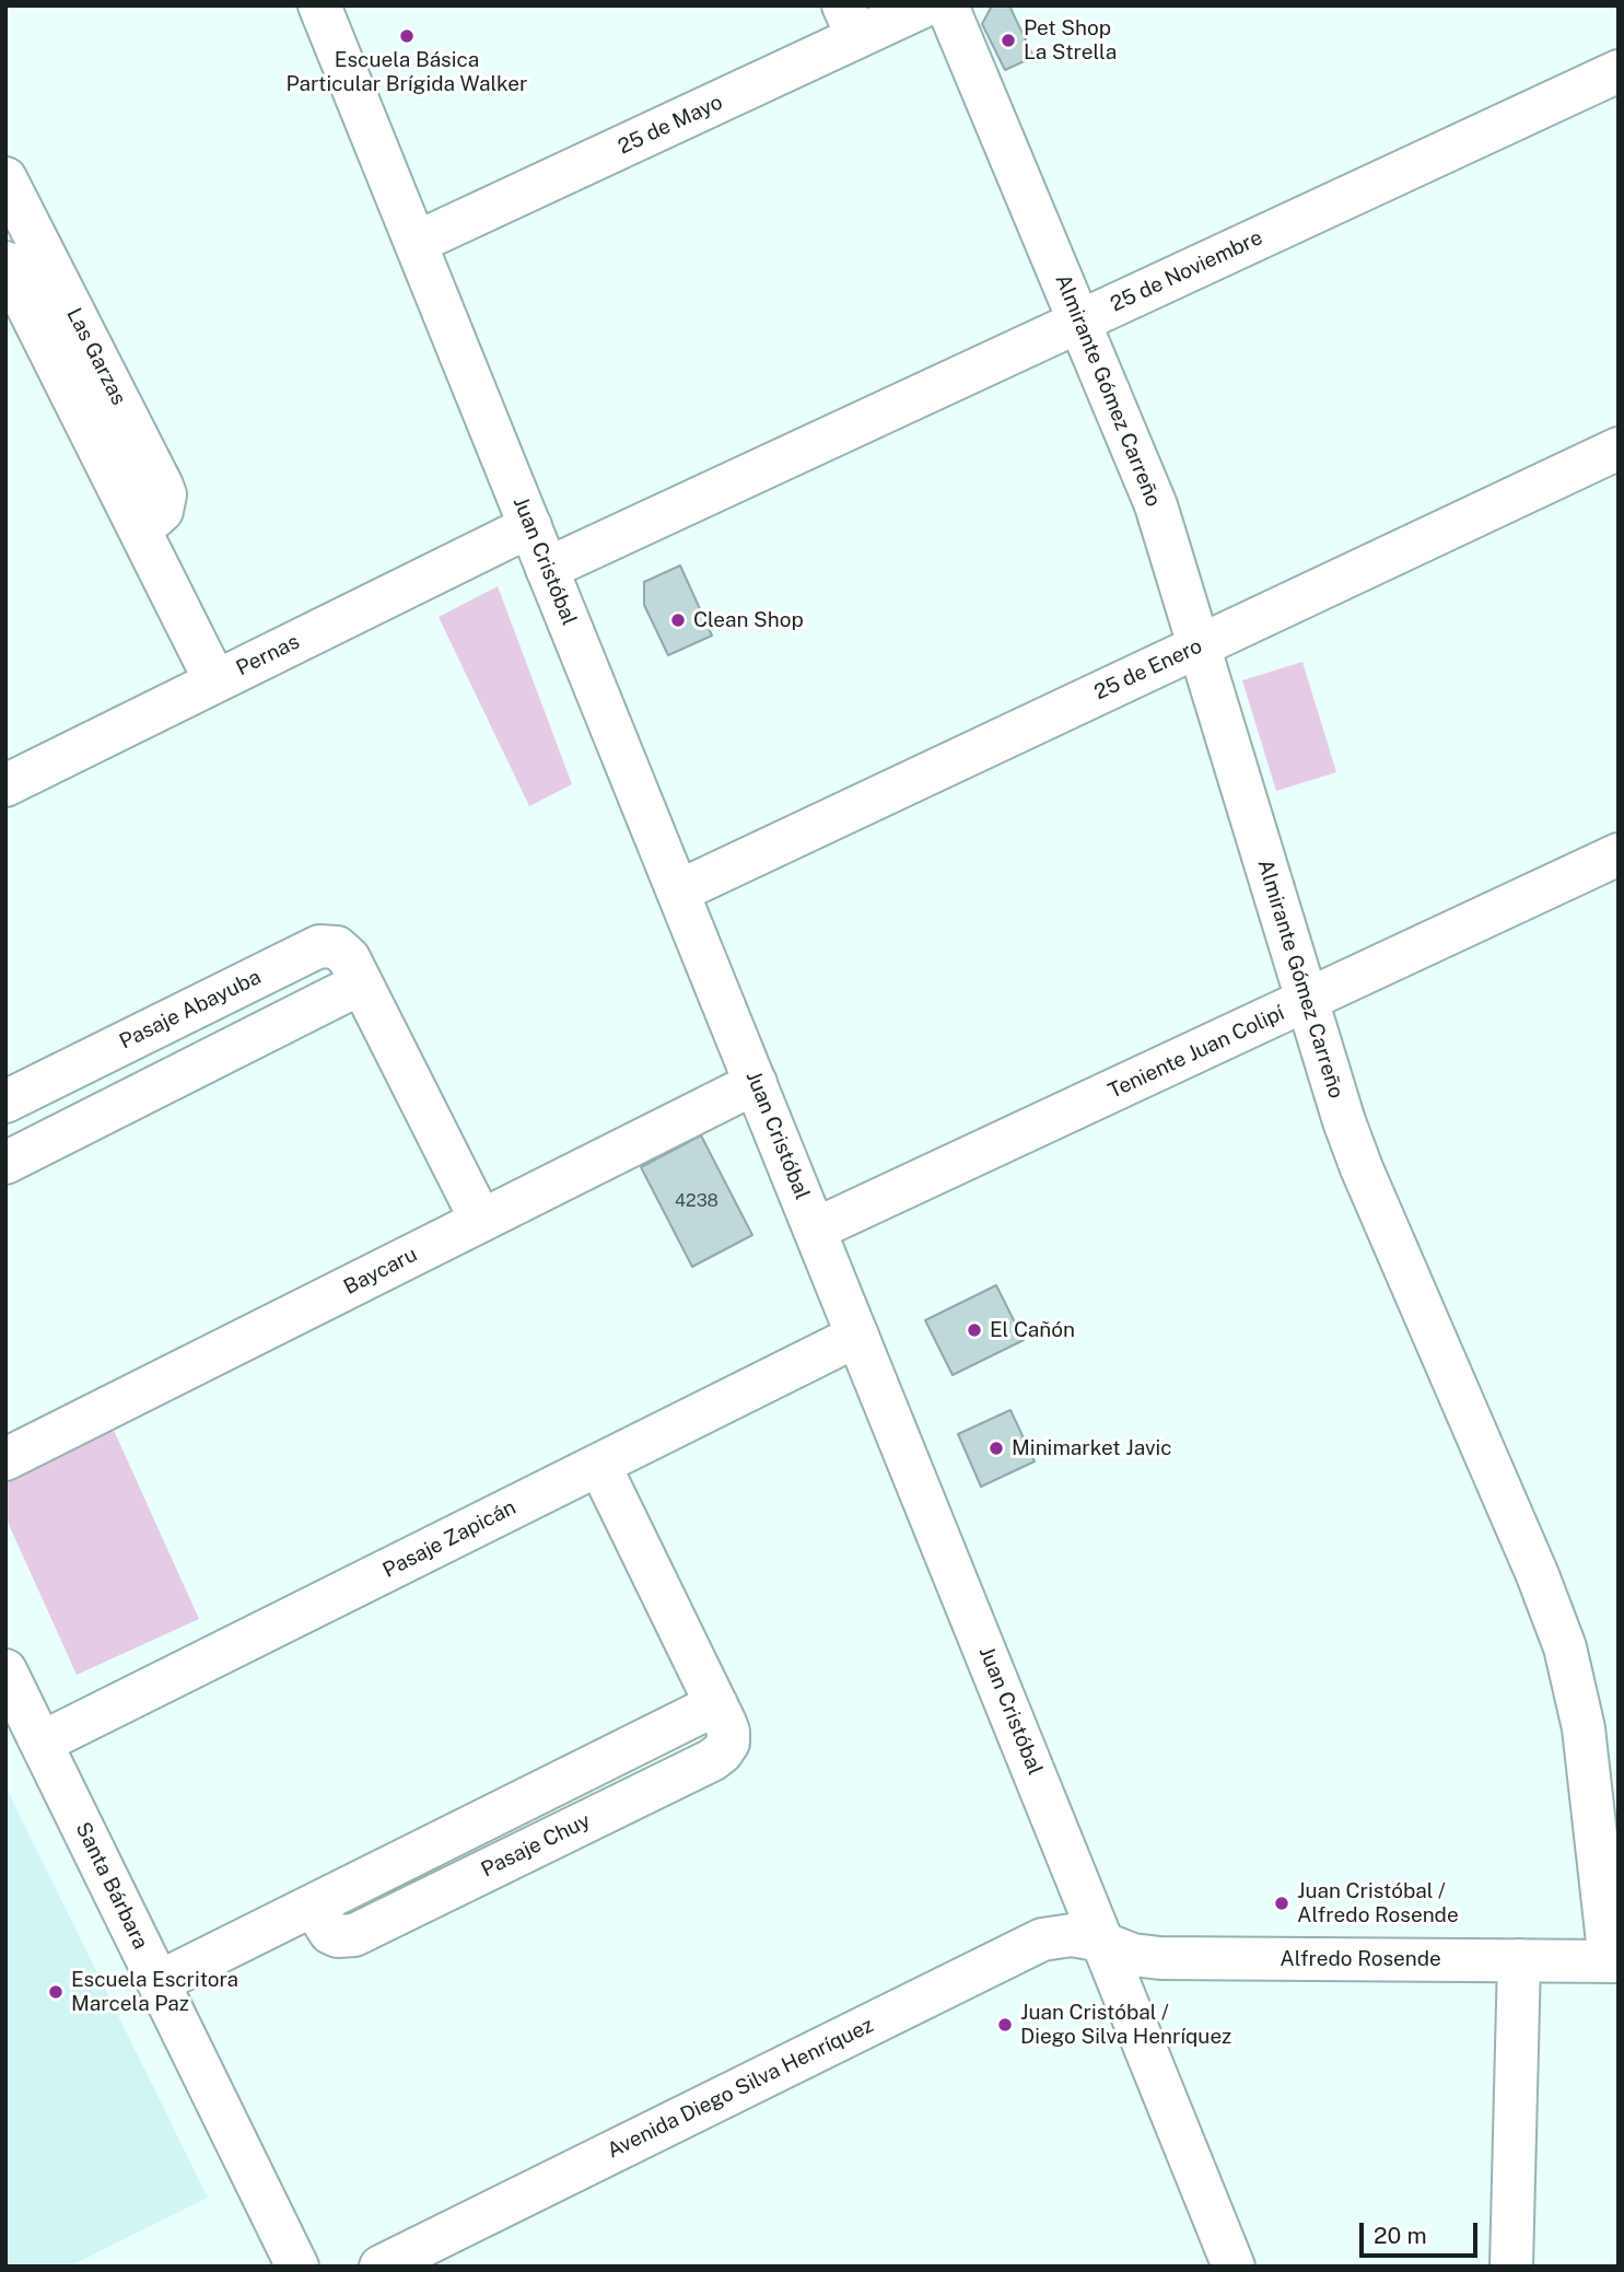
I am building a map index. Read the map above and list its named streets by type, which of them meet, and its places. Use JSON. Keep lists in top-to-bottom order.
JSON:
{
  "streets": {
    "street": [
      "25 de Mayo",
      "25 de Noviembre",
      "Las Garzas",
      "Almirante Gómez Carreño",
      "Juan Cristóbal",
      "Pernas",
      "25 de Enero",
      "Pasaje Abayuba",
      "Teniente Juan Colipí",
      "Baycaru",
      "Pasaje Zapicán",
      "Pasaje Chuy",
      "Santa Bárbara",
      "Alfredo Rosende",
      "Avenida Diego Silva Henríquez"
    ]
  },
  "crossings": [
    ["25 de Mayo", "Juan Cristóbal"],
    ["25 de Noviembre", "Almirante Gómez Carreño"],
    ["25 de Noviembre", "Juan Cristóbal"],
    ["Las Garzas", "Pernas"],
    ["Almirante Gómez Carreño", "25 de Enero"],
    ["Almirante Gómez Carreño", "Teniente Juan Colipí"],
    ["Almirante Gómez Carreño", "Alfredo Rosende"],
    ["Juan Cristóbal", "Pernas"],
    ["Juan Cristóbal", "25 de Enero"],
    ["Juan Cristóbal", "Teniente Juan Colipí"],
    ["Juan Cristóbal", "Baycaru"],
    ["Juan Cristóbal", "Pasaje Zapicán"],
    ["Juan Cristóbal", "Alfredo Rosende"],
    ["Juan Cristóbal", "Avenida Diego Silva Henríquez"],
    ["Pasaje Abayuba", "Baycaru"],
    ["Pasaje Zapicán", "Pasaje Chuy"],
    ["Pasaje Zapicán", "Santa Bárbara"],
    ["Pasaje Chuy", "Santa Bárbara"],
    ["Alfredo Rosende", "Avenida Diego Silva Henríquez"]
  ],
  "places": [
    "Escuela Básica Particular Brígida Walker",
    "Pet Shop La Strella",
    "Clean Shop",
    "El Cañón",
    "Minimarket Javic",
    "Juan Cristóbal / Alfredo Rosende",
    "Escuela Escritora Marcela Paz",
    "Juan Cristóbal / Diego Silva Henríquez"
  ],
  "house_numbers": ["4238"],
  "scale_bar": "20 m"
}
